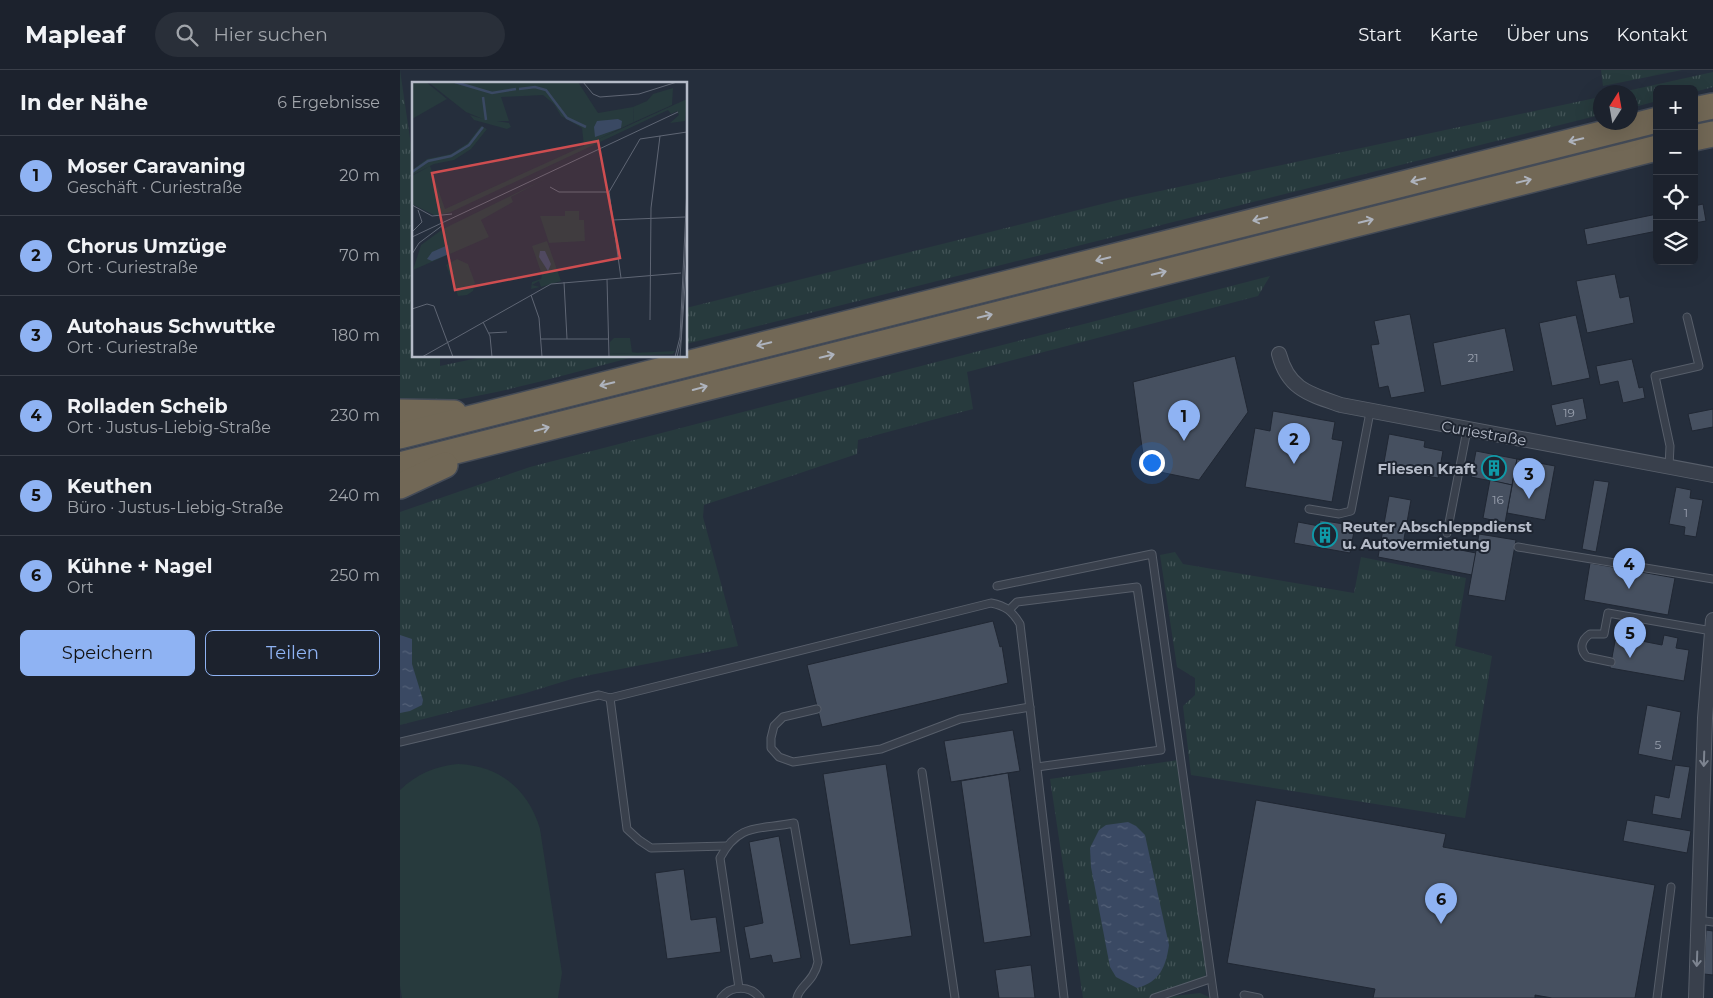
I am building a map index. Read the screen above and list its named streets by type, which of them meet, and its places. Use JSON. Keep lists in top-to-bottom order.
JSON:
{
  "streets": {
    "street": ["Curiestraße"]
  },
  "places": {
    "building": ["Fliesen Kraft", "Reuter Abschleppdienst u. Autovermietung"]
  },
  "house_numbers": [
    "21",
    "19",
    "16",
    "1",
    "5"
  ],
  "north": "top",
  "page": {
    "header": "Mapleaf",
    "search": "Hier suchen",
    "nav": [
      "Start",
      "Karte",
      "Über uns",
      "Kontakt"
    ],
    "heading": ["In der Nähe", "6 Ergebnisse"],
    "map_buttons": ["+", "−"],
    "list": [
      {
        "mark": "1",
        "name": "Moser Caravaning",
        "note": "Geschäft · Curiestraße",
        "value": "20 m"
      },
      {
        "mark": "2",
        "name": "Chorus Umzüge",
        "note": "Ort · Curiestraße",
        "value": "70 m"
      },
      {
        "mark": "3",
        "name": "Autohaus Schwuttke",
        "note": "Ort · Curiestraße",
        "value": "180 m"
      },
      {
        "mark": "4",
        "name": "Rolladen Scheib",
        "note": "Ort · Justus-Liebig-Straße",
        "value": "230 m"
      },
      {
        "mark": "5",
        "name": "Keuthen",
        "note": "Büro · Justus-Liebig-Straße",
        "value": "240 m"
      },
      {
        "mark": "6",
        "name": "Kühne + Nagel",
        "note": "Ort",
        "value": "250 m"
      }
    ],
    "pins": [
      "1",
      "2",
      "3",
      "4",
      "5",
      "6"
    ],
    "buttons": ["Speichern", "Teilen"]
  }
}
